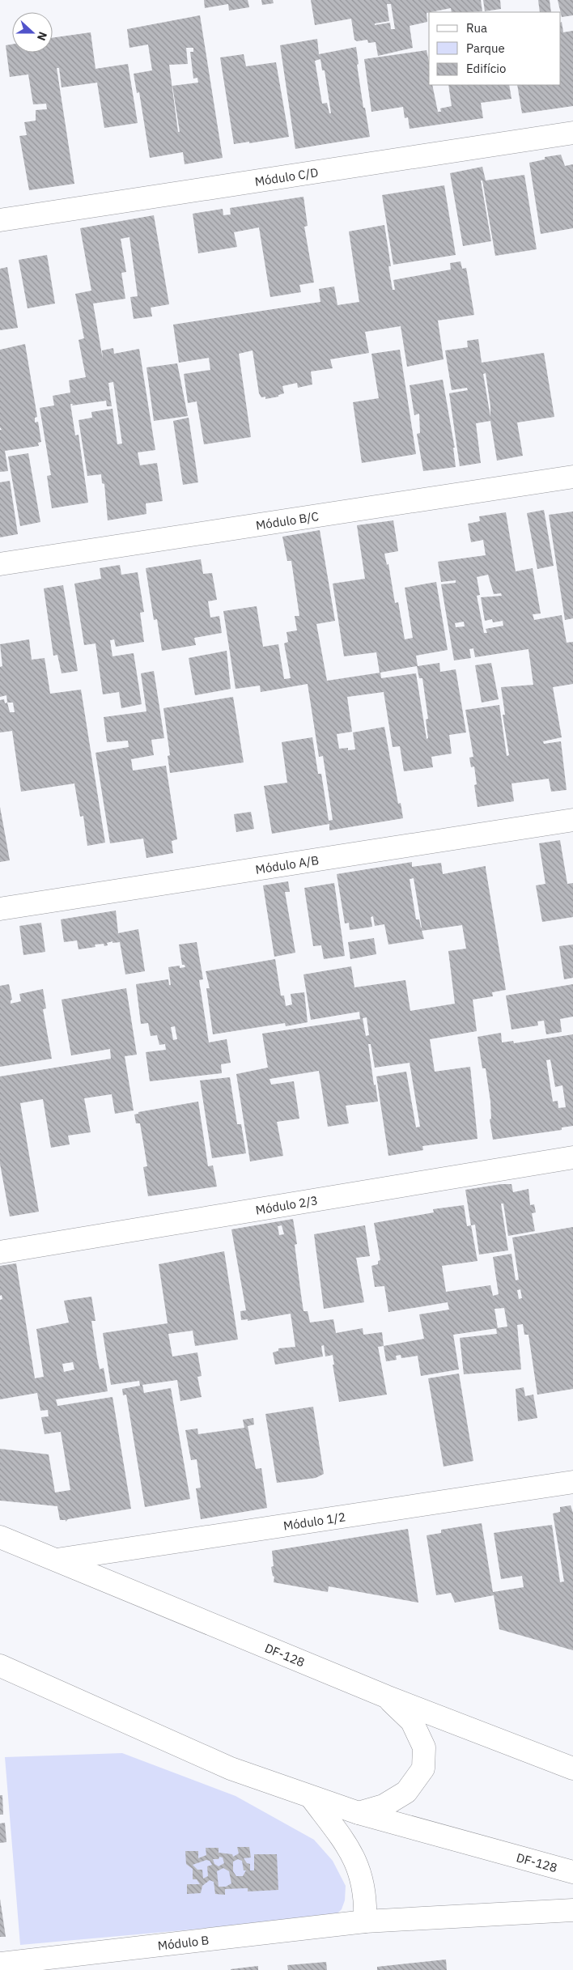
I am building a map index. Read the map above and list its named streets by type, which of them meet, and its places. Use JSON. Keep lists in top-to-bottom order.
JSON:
{
  "streets": {
    "street": [
      "Módulo C/D",
      "Módulo B/C",
      "Módulo A/B",
      "Módulo 2/3",
      "Módulo 1/2",
      "DF-128",
      "Módulo B"
    ]
  },
  "crossings": [
    ["Módulo 1/2", "DF-128"]
  ],
  "legend": ["Rua", "Parque", "Edifício"],
  "north": "right"
}
